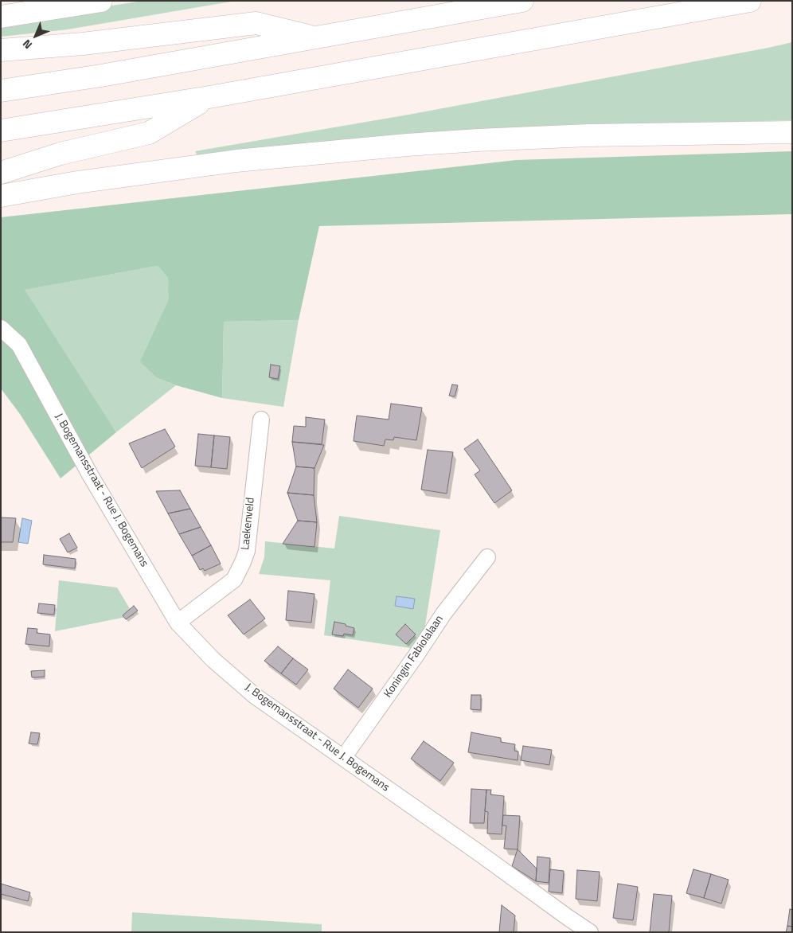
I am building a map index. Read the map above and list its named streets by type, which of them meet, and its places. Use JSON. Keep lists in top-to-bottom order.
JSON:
{
  "streets": {
    "street": ["J. Bogemansstraat - Rue J. Bogemans", "Laekenveld", "Koningin Fabiolalaan"]
  },
  "crossings": [
    ["J. Bogemansstraat - Rue J. Bogemans", "Laekenveld"],
    ["J. Bogemansstraat - Rue J. Bogemans", "Koningin Fabiolalaan"]
  ],
  "north": "bottom left"
}
